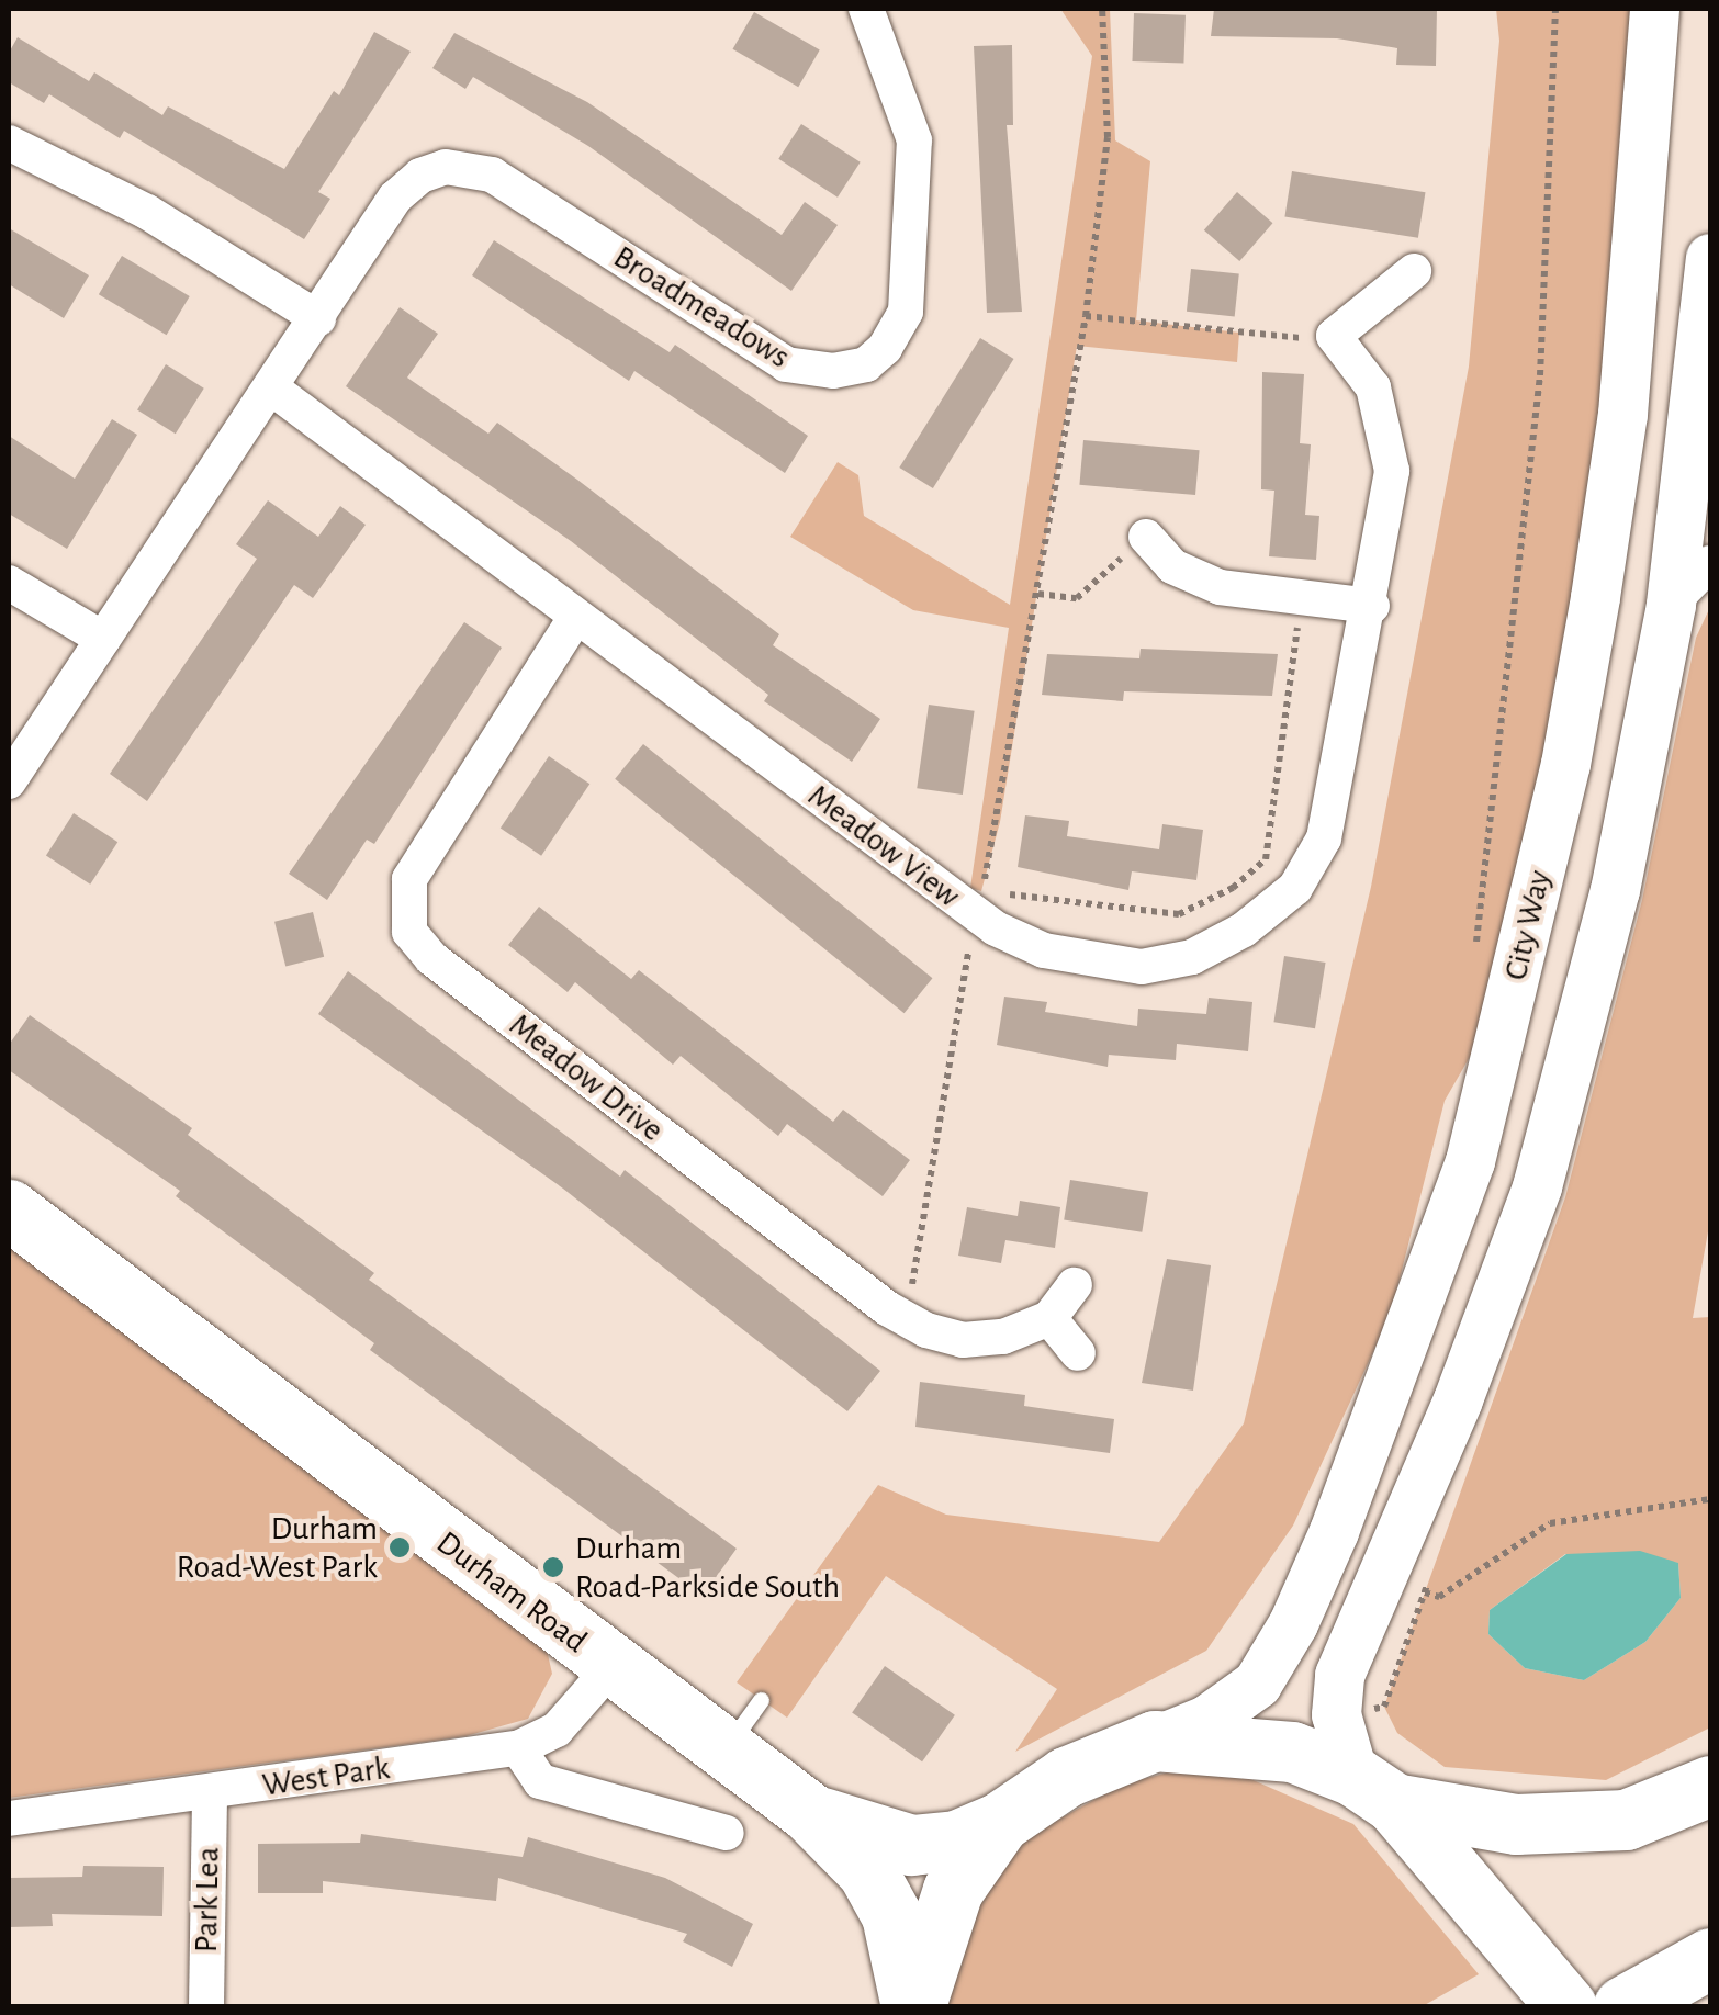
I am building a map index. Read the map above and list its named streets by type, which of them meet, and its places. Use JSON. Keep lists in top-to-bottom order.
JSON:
{
  "streets": {
    "highway": ["Durham Road"],
    "main road": ["City Way"],
    "street": [
      "Broadmeadows",
      "Meadow View",
      "Meadow Drive",
      "West Park",
      "Park Lea"
    ]
  },
  "crossings": [
    ["Broadmeadows", "Meadow View"],
    ["Meadow View", "Meadow Drive"],
    ["Durham Road", "West Park"],
    ["West Park", "Park Lea"]
  ],
  "places": ["Durham Road-West Park", "Durham Road-Parkside South"]
}
